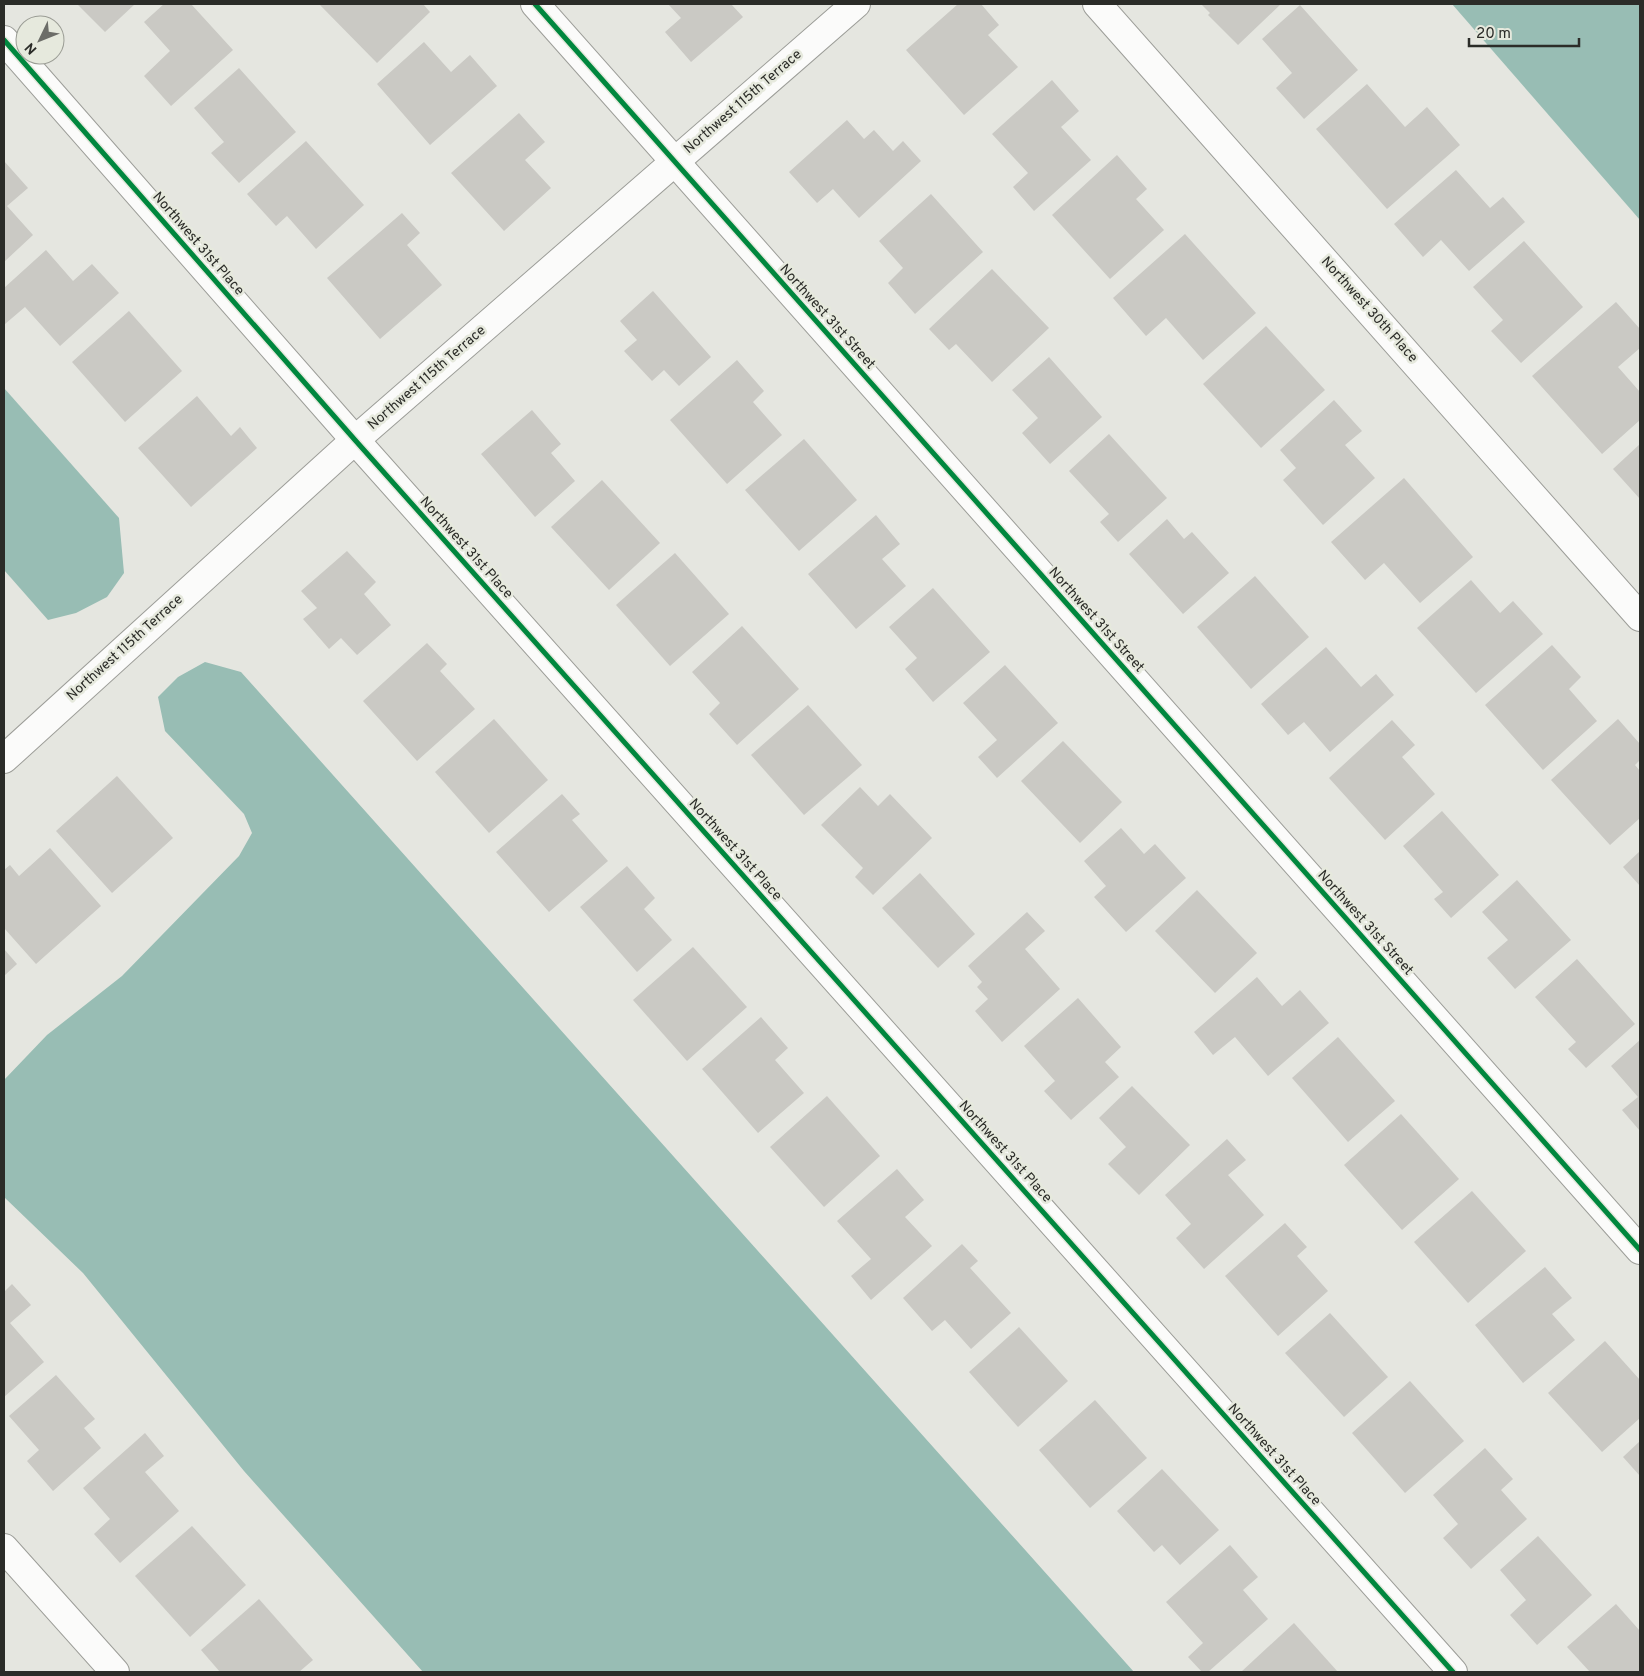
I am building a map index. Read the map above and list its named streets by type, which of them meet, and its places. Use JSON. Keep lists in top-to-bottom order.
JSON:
{
  "streets": {
    "street": [
      "Northwest 115th Terrace",
      "Northwest 31st Place",
      "Northwest 30th Place",
      "Northwest 31st Street"
    ]
  },
  "crossings": [
    ["Northwest 115th Terrace", "Northwest 31st Place"],
    ["Northwest 115th Terrace", "Northwest 31st Street"]
  ],
  "scale_bar": "20 m",
  "north": "bottom left"
}
